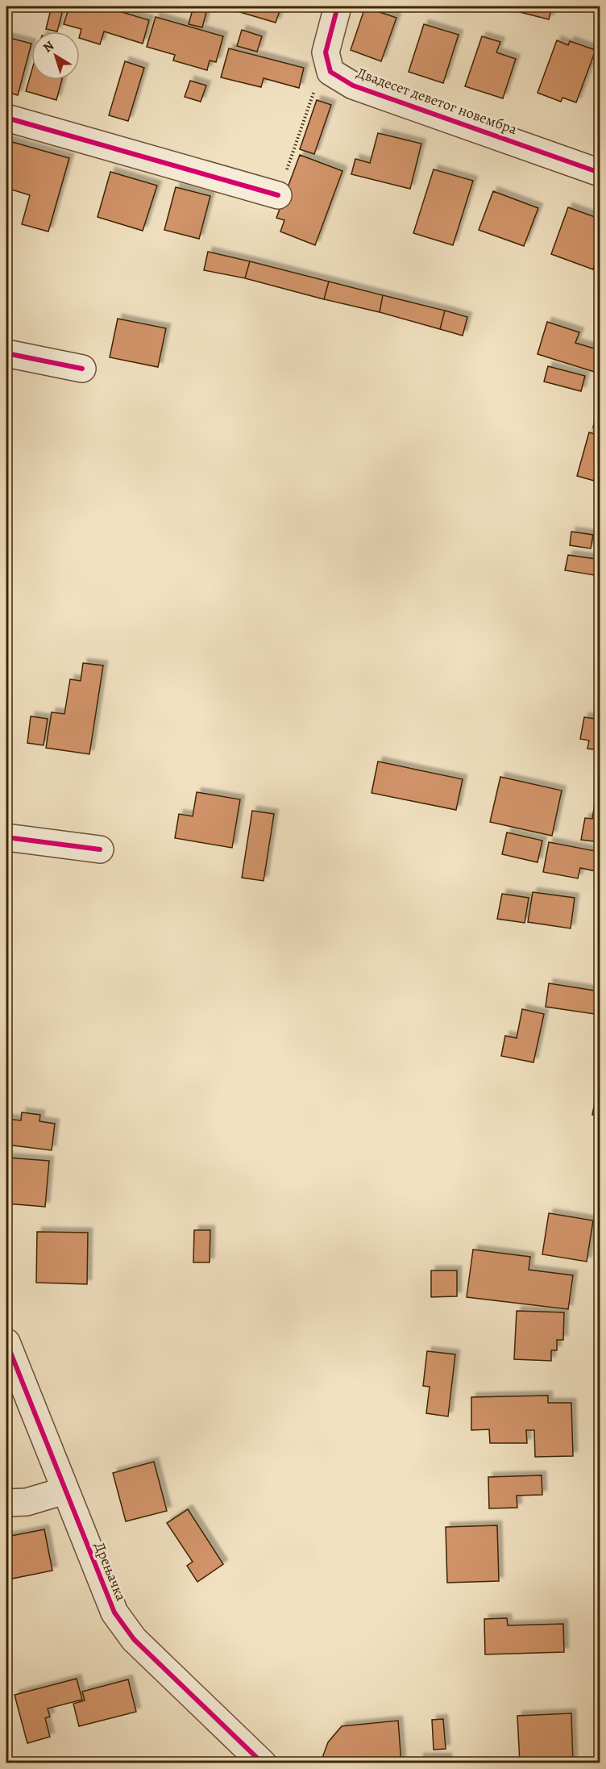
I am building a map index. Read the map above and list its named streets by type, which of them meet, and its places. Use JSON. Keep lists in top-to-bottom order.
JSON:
{
  "streets": {
    "street": ["Двадесет деветог новембра", "Дрењачка"]
  },
  "north": "top left"
}
